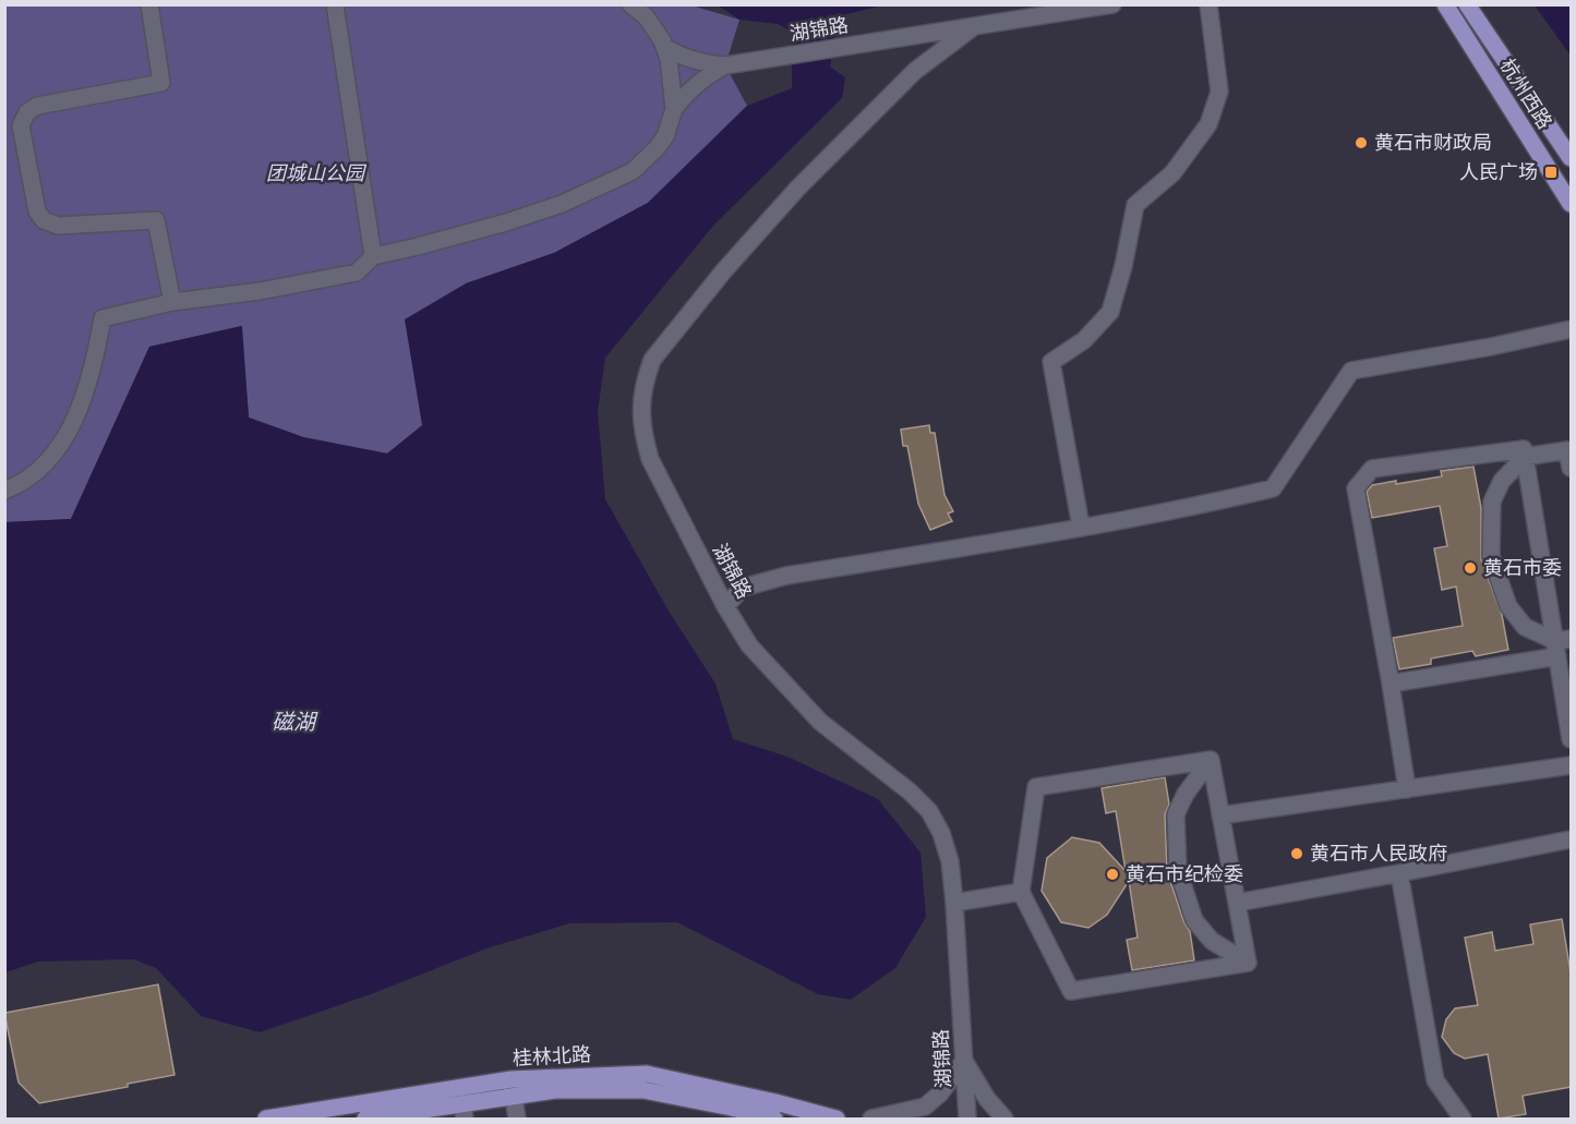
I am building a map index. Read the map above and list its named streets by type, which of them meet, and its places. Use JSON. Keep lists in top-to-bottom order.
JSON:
{
  "streets": {
    "main road": ["杭州西路", "桂林北路"],
    "street": ["湖锦路"]
  },
  "water": ["磁湖"],
  "parks": ["团城山公园"],
  "places": {
    "other": [
      "黄石市财政局",
      "黄石市委",
      "黄石市人民政府",
      "黄石市纪检委"
    ],
    "transit": ["人民广场"]
  }
}
